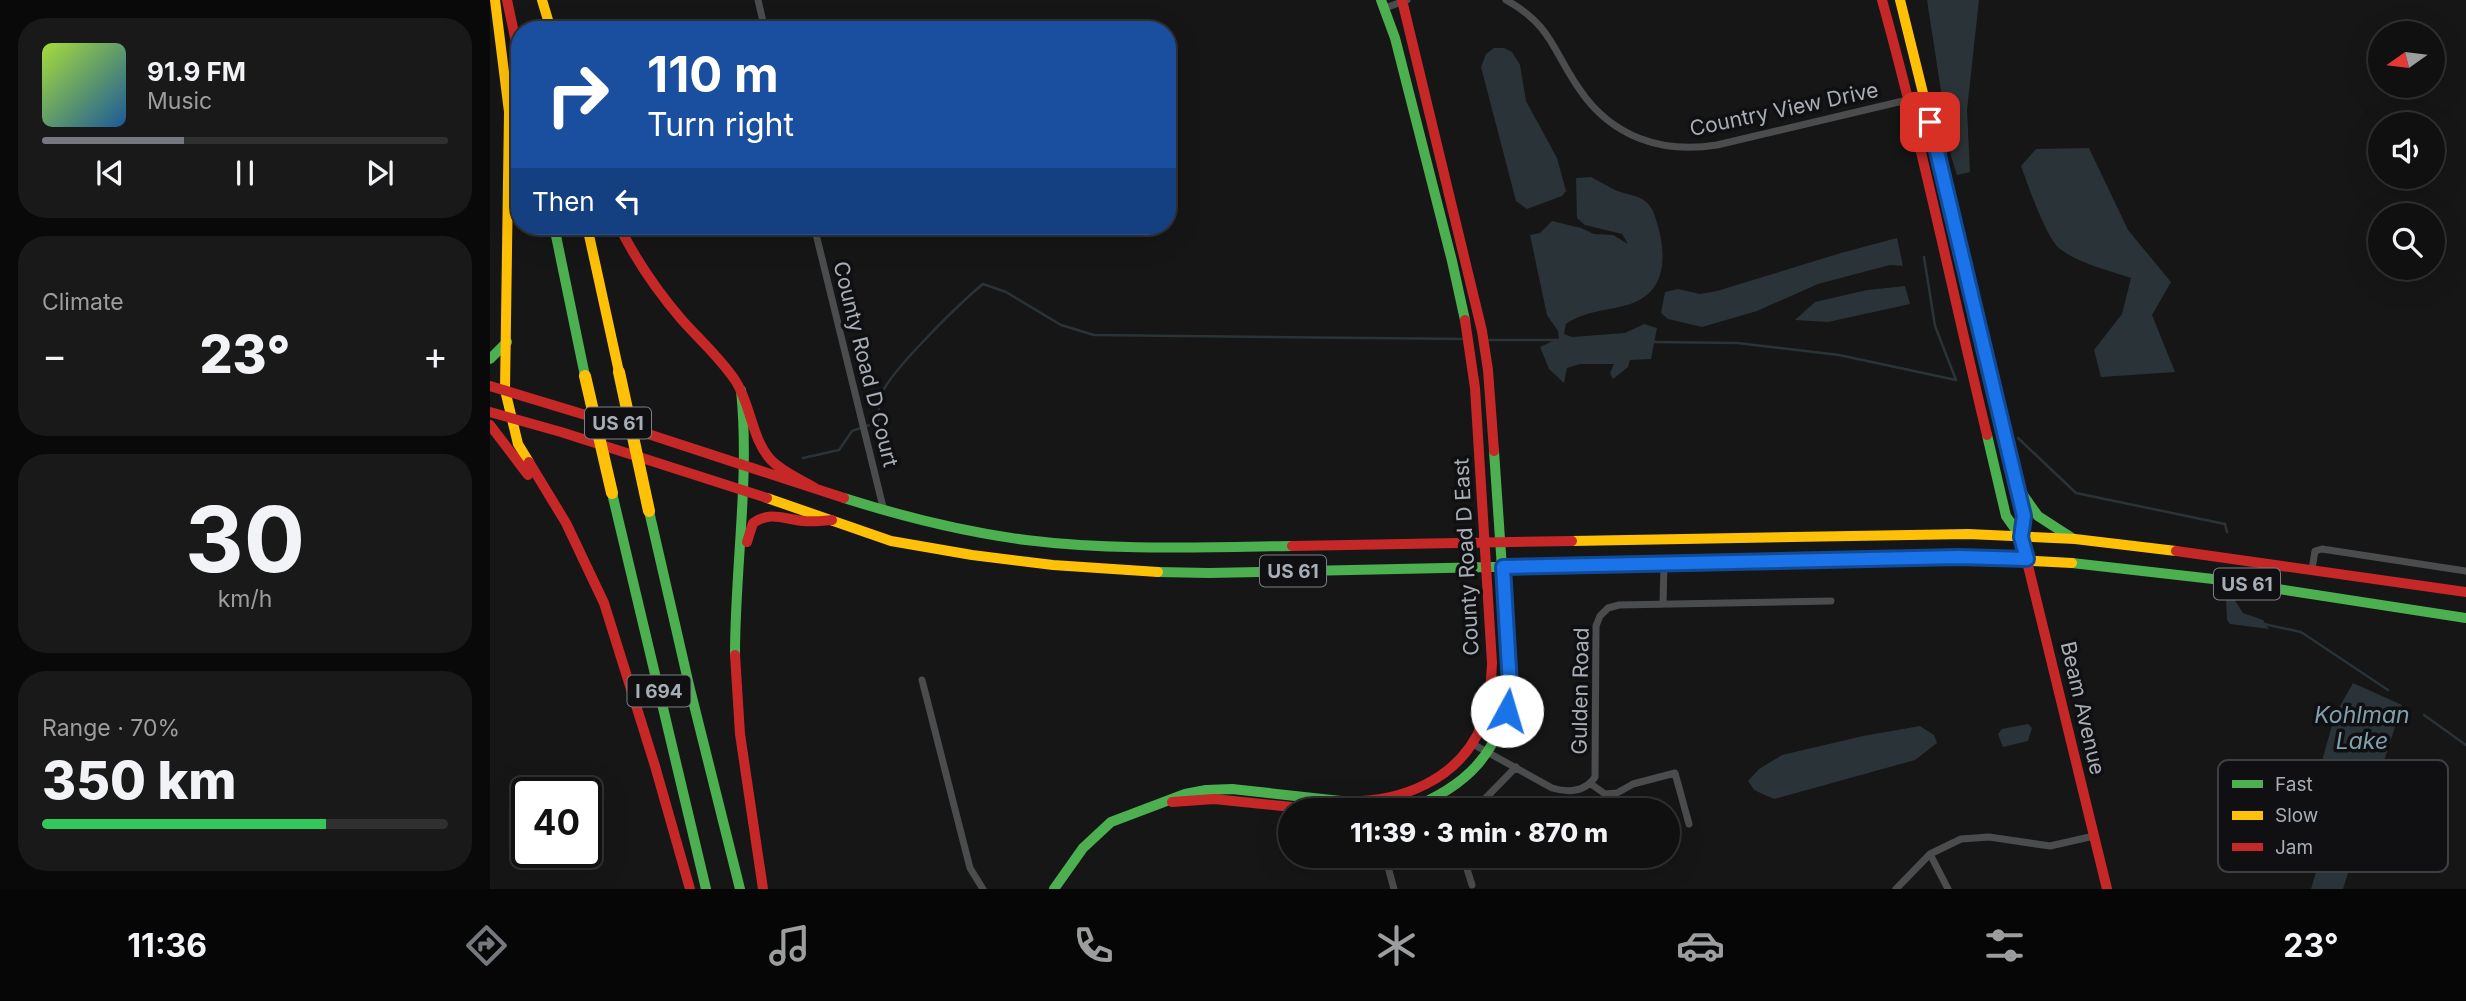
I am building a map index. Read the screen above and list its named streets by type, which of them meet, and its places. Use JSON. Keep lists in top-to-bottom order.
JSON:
{
  "streets": {
    "main road": [
      "US 61",
      "County Road D East",
      "I 694",
      "Beam Avenue"
    ],
    "street": ["Country View Drive", "County Road D Court", "Gulden Road"]
  },
  "crossings": [
    ["Country View Drive", "Beam Avenue"],
    ["County Road D Court", "US 61"],
    ["US 61", "County Road D East"],
    ["US 61", "Beam Avenue"],
    ["County Road D East", "Gulden Road"]
  ],
  "water": ["Kohlman Lake"],
  "legend": ["Fast", "Slow", "Jam"],
  "north": "left",
  "page": {
    "turn": ["110 m", "Turn right"],
    "song": ["91.9 FM", "Music"],
    "then": "Then",
    "tile": [
      "Climate",
      ["30", "km/h"],
      ["Range · 70%", "350 km"]
    ],
    "heat": ["−", "23°", "+"],
    "limit": "40",
    "trip": "11:39 · 3 min · 870 m",
    "tabs": ["11:36", "23°"]
  }
}
